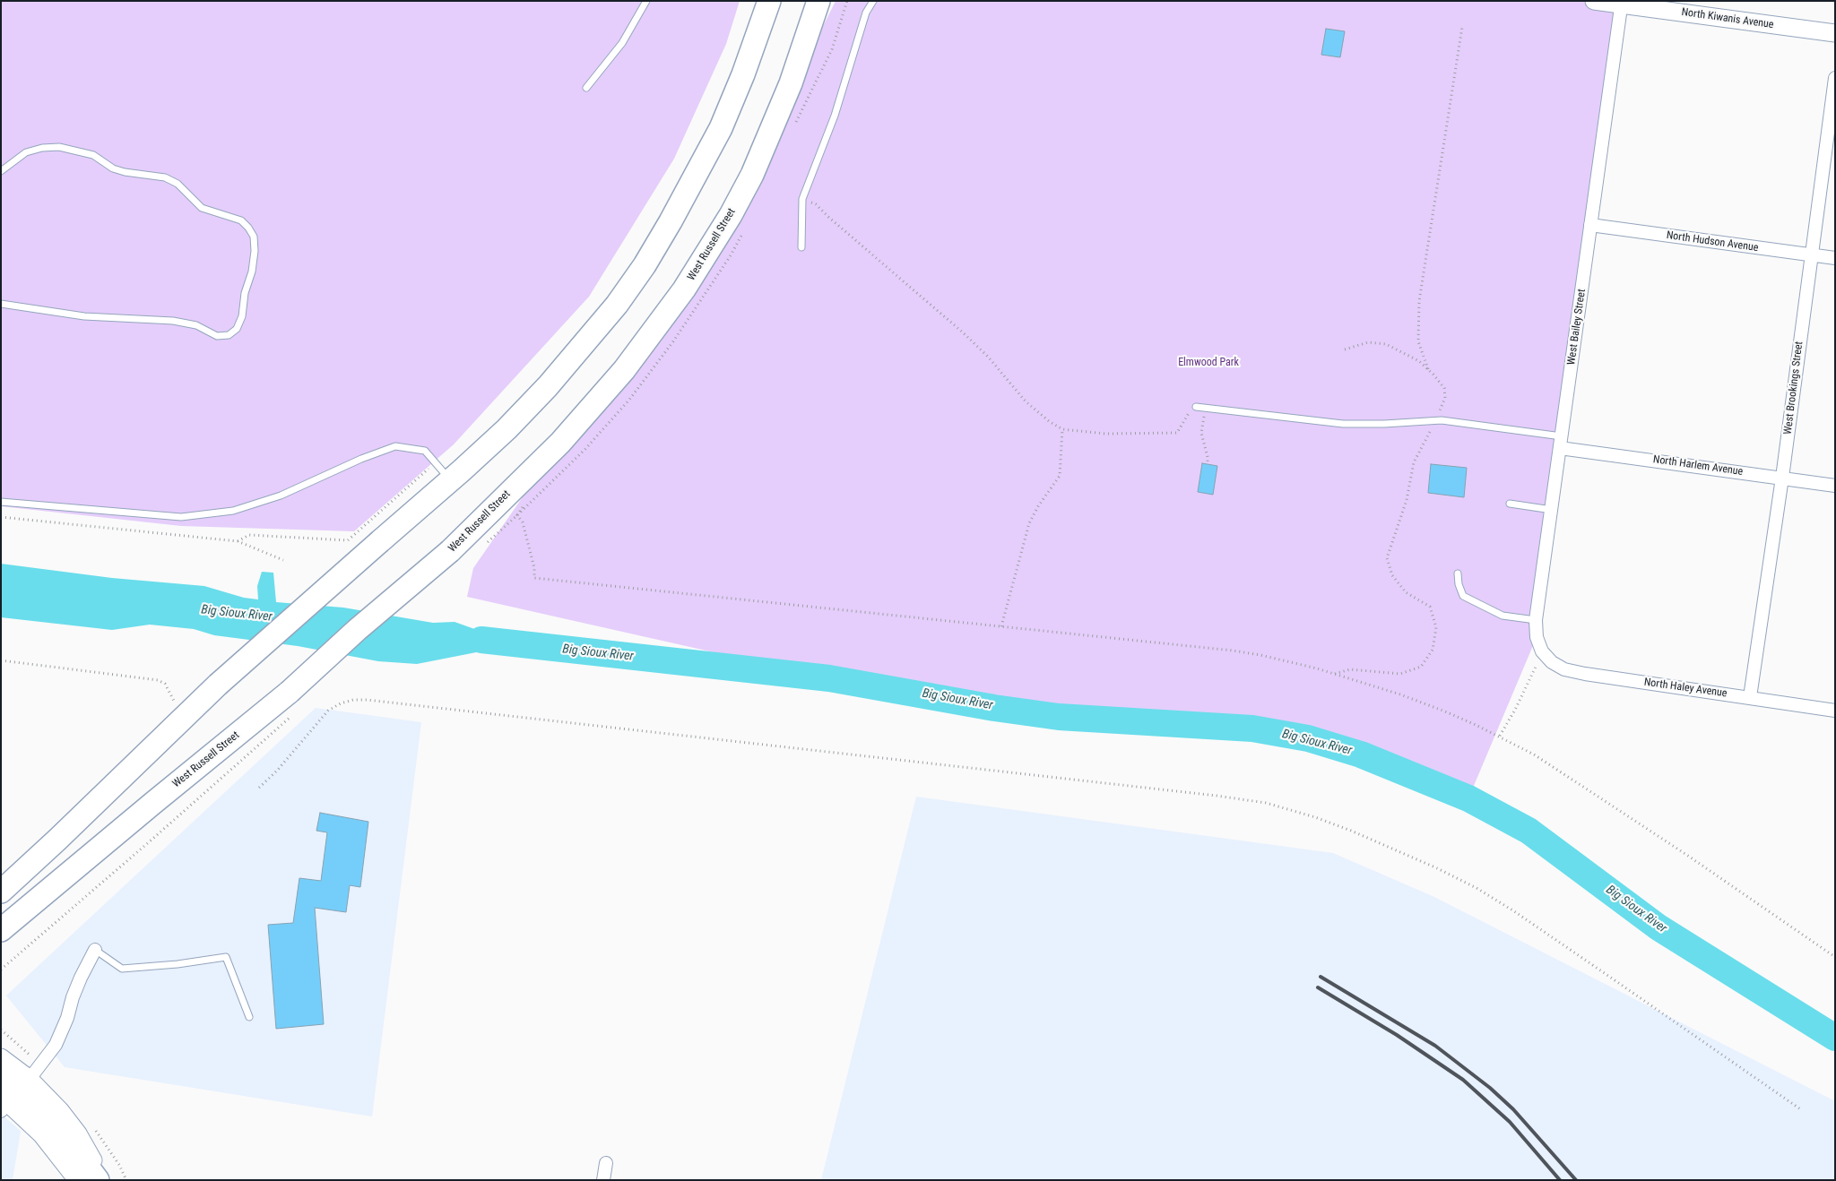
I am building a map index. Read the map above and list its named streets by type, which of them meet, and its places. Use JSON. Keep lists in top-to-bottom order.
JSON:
{
  "streets": {
    "highway": ["West Russell Street"],
    "street": [
      "North Kiwanis Avenue",
      "North Hudson Avenue",
      "West Bailey Street",
      "West Brookings Street",
      "North Harlem Avenue",
      "North Haley Avenue"
    ]
  },
  "crossings": [
    ["North Kiwanis Avenue", "West Bailey Street"],
    ["North Hudson Avenue", "West Bailey Street"],
    ["North Hudson Avenue", "West Brookings Street"],
    ["West Bailey Street", "North Harlem Avenue"],
    ["West Bailey Street", "North Haley Avenue"],
    ["West Brookings Street", "North Harlem Avenue"],
    ["West Brookings Street", "North Haley Avenue"]
  ],
  "water": ["Big Sioux River"],
  "parks": ["Elmwood Park"]
}
